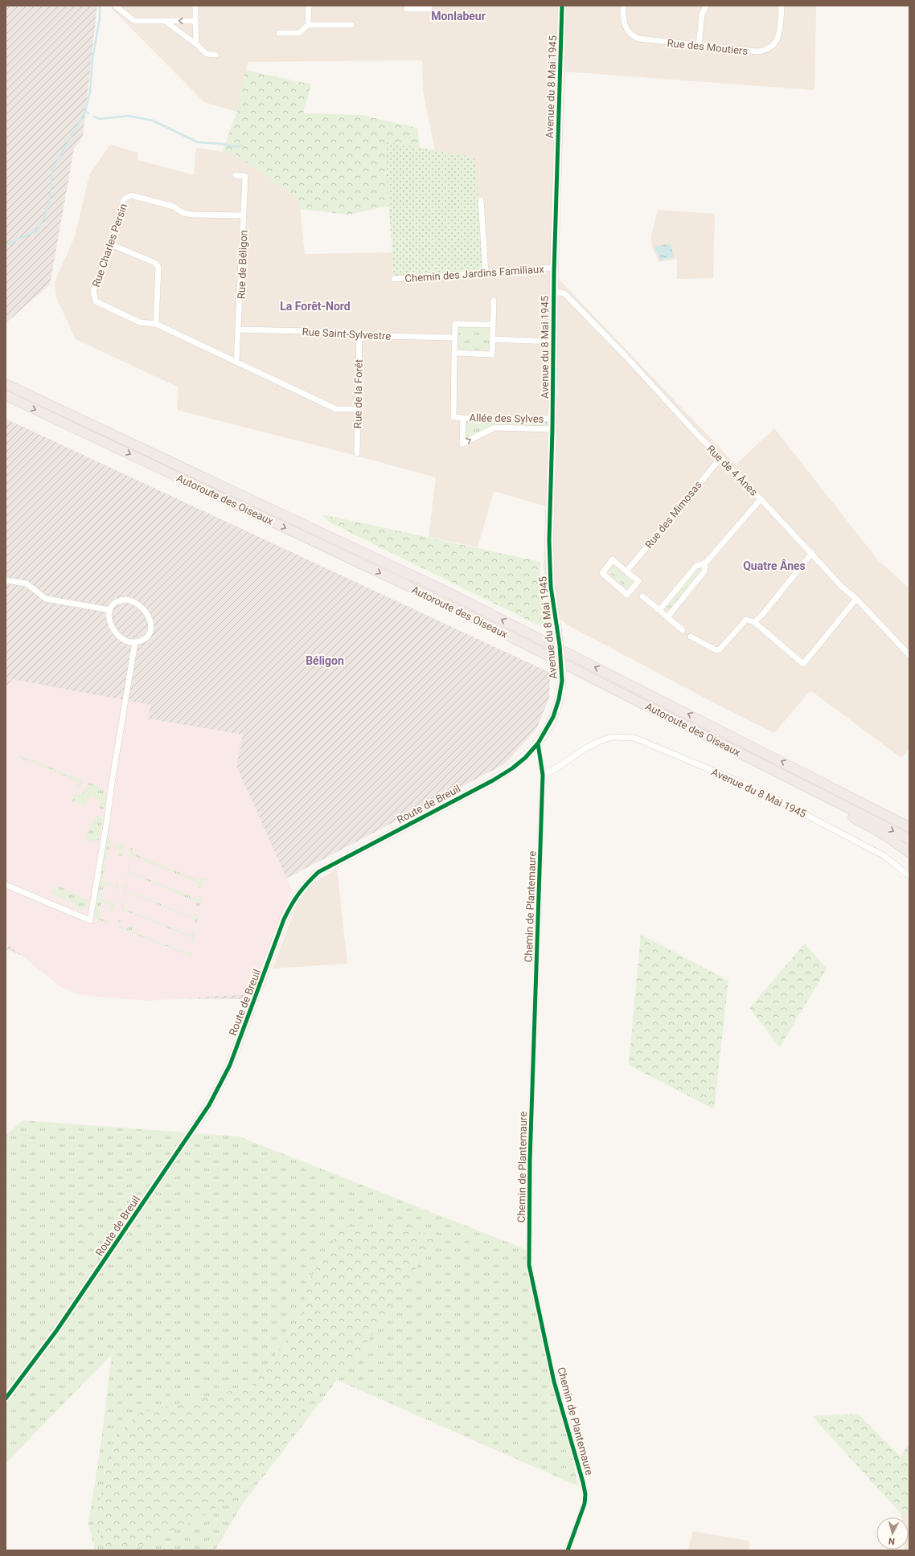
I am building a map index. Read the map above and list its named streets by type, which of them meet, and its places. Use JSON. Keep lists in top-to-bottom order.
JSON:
{
  "streets": {
    "highway": ["Autoroute des Oiseaux"],
    "street": [
      "Rue des Moutiers",
      "Avenue du 8 Mai 1945",
      "Rue Charles Persin",
      "Rue de Béligon",
      "Chemin des Jardins Familiaux",
      "Rue Saint-Sylvestre",
      "Rue de la Forêt",
      "Allée des Sylves",
      "Rue de 4 Ânes",
      "Rue des Mimosas",
      "Route de Breuil",
      "Chemin de Plantemaure"
    ]
  },
  "crossings": [
    ["Avenue du 8 Mai 1945", "Chemin des Jardins Familiaux"],
    ["Avenue du 8 Mai 1945", "Allée des Sylves"],
    ["Avenue du 8 Mai 1945", "Rue de 4 Ânes"],
    ["Avenue du 8 Mai 1945", "Route de Breuil"],
    ["Avenue du 8 Mai 1945", "Chemin de Plantemaure"],
    ["Rue Charles Persin", "Rue de Béligon"],
    ["Rue Charles Persin", "Rue de la Forêt"],
    ["Rue de Béligon", "Rue Saint-Sylvestre"],
    ["Rue Saint-Sylvestre", "Rue de la Forêt"],
    ["Rue de 4 Ânes", "Rue des Mimosas"]
  ],
  "districts": [
    "Monlabeur",
    "La Forêt-Nord",
    "Quatre Ânes",
    "Béligon"
  ],
  "north": "bottom"
}
